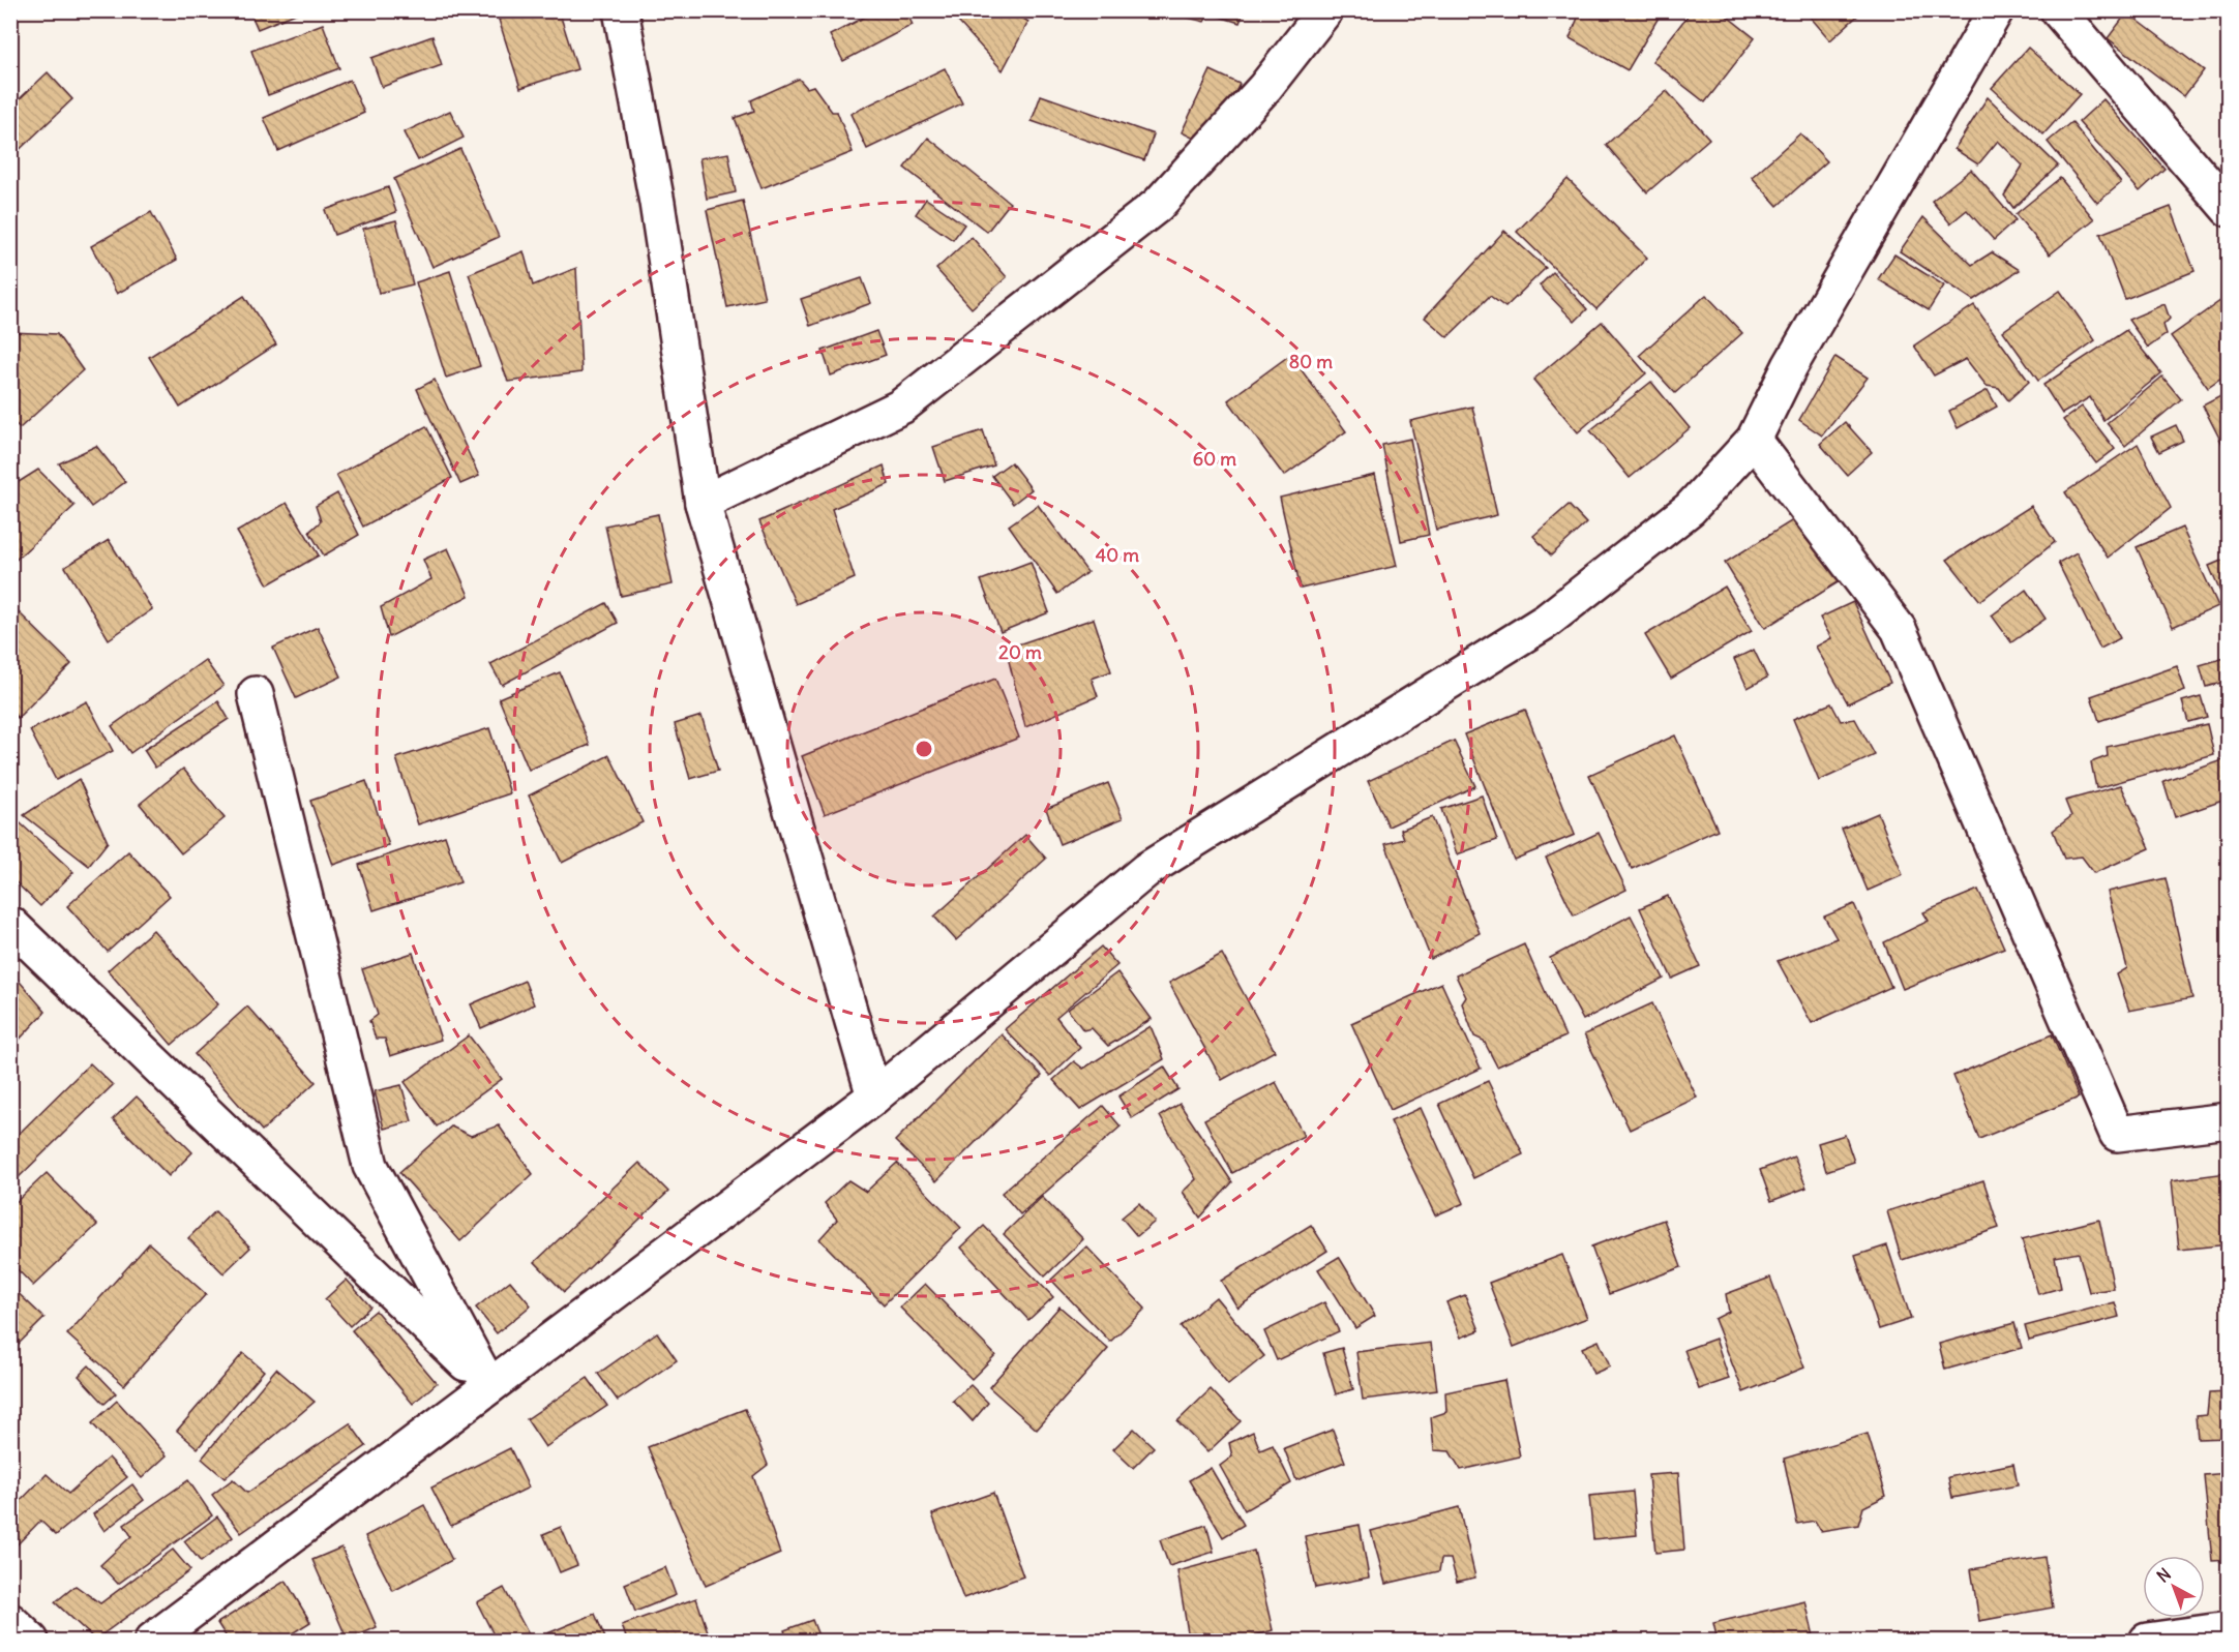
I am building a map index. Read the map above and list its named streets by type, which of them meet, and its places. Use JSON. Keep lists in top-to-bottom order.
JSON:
{
  "north": "top left",
  "rings": [
    "80 m",
    "60 m",
    "40 m",
    "20 m"
  ]
}
